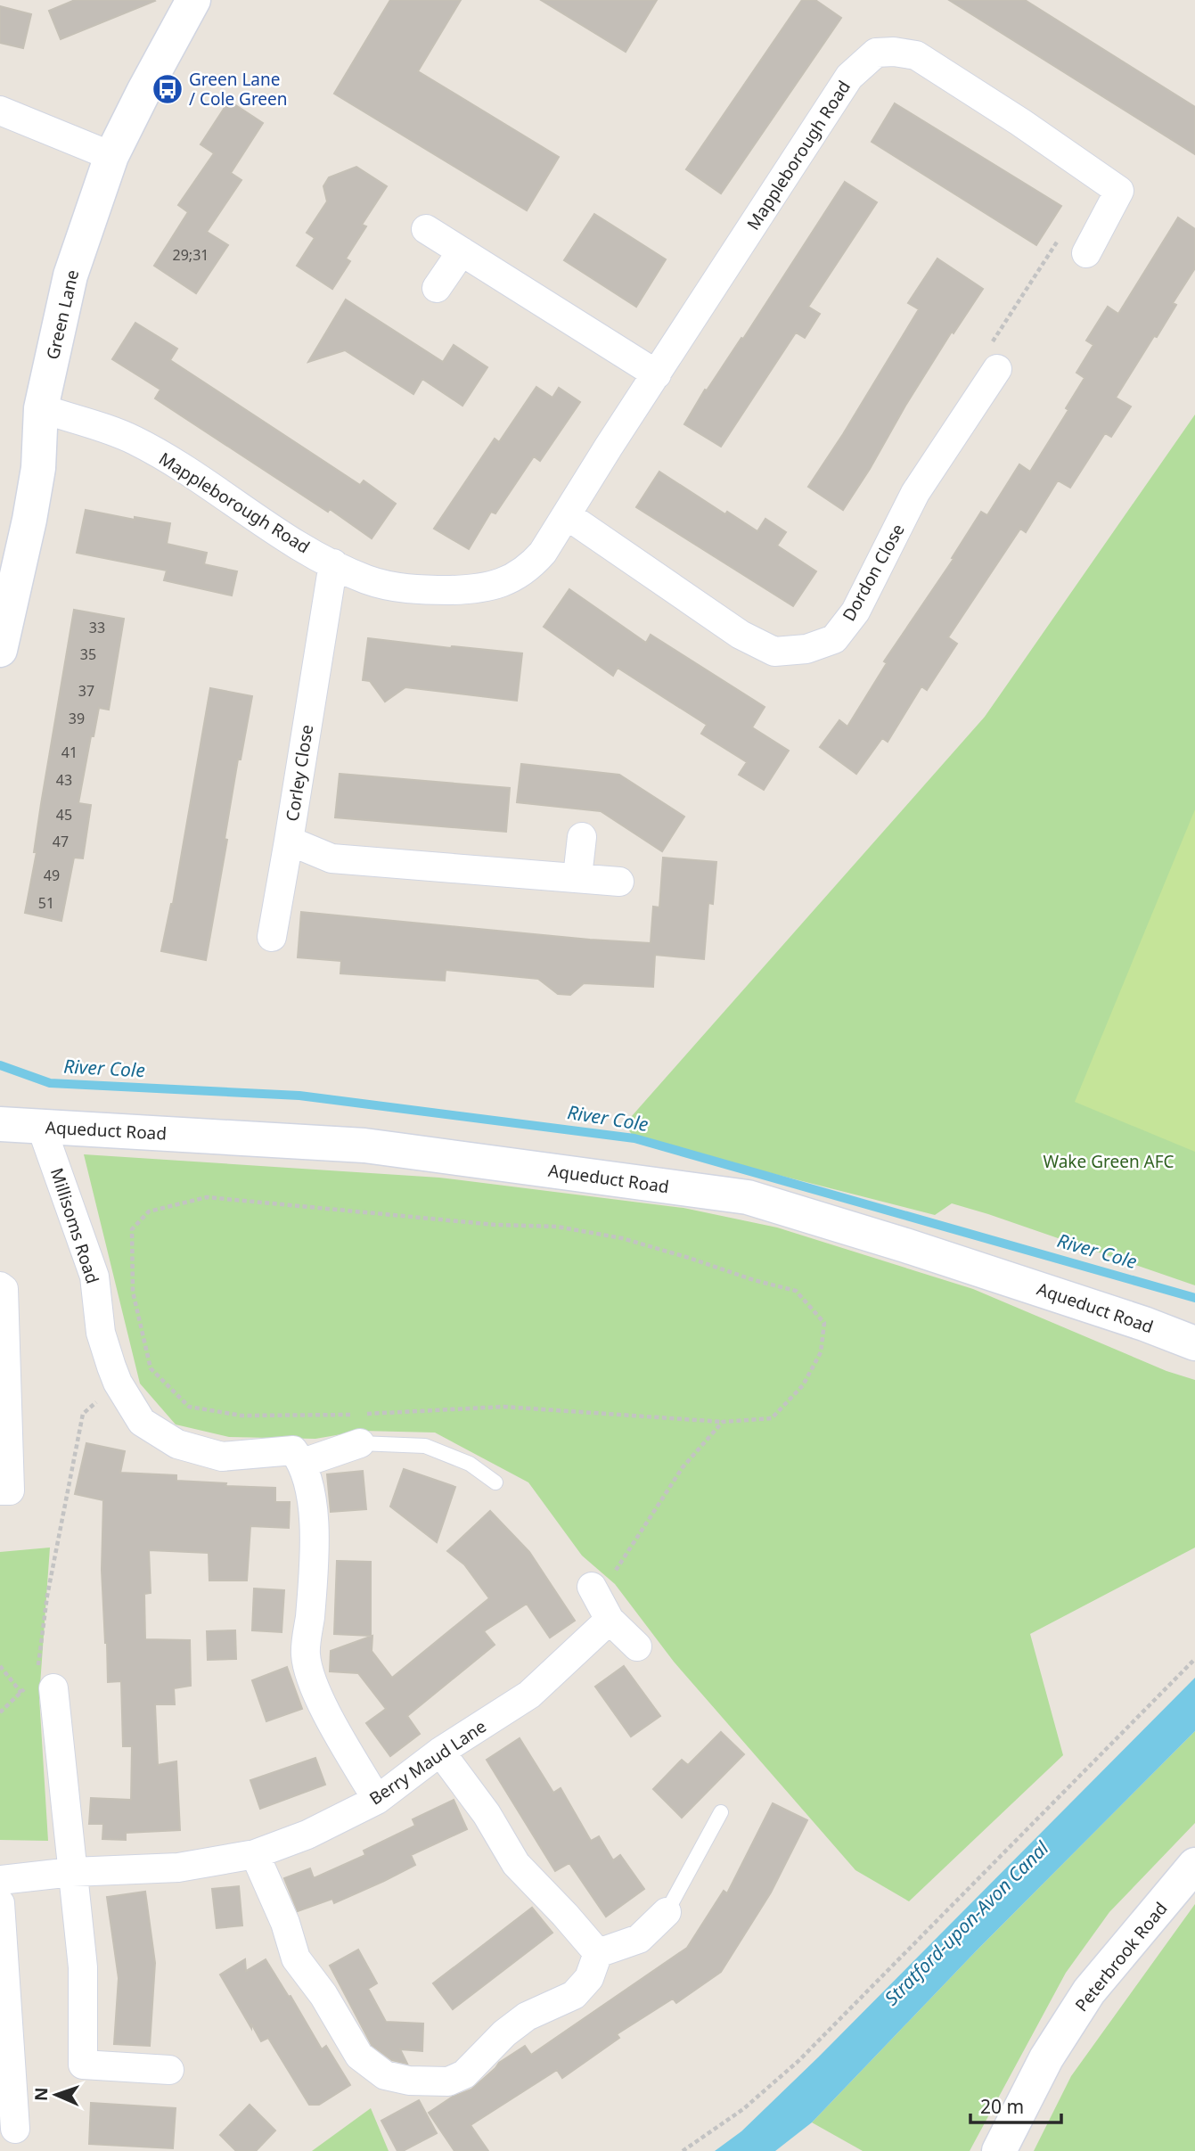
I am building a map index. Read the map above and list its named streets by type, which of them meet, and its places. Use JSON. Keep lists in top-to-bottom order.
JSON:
{
  "streets": {
    "street": [
      "Mappleborough Road",
      "Green Lane",
      "Dordon Close",
      "Corley Close",
      "Aqueduct Road",
      "Millisoms Road",
      "Berry Maud Lane",
      "Peterbrook Road"
    ]
  },
  "crossings": [
    ["Mappleborough Road", "Green Lane"],
    ["Mappleborough Road", "Dordon Close"],
    ["Mappleborough Road", "Corley Close"],
    ["Aqueduct Road", "Millisoms Road"]
  ],
  "water": ["River Cole", "Stratford-upon-Avon Canal"],
  "parks": ["Wake Green AFC"],
  "places": {
    "bus stop": ["Green Lane / Cole Green"]
  },
  "house_numbers": [
    "29;31",
    "33",
    "35",
    "37",
    "39",
    "41",
    "43",
    "45",
    "47",
    "49",
    "51"
  ],
  "scale_bar": "20 m",
  "north": "left"
}
